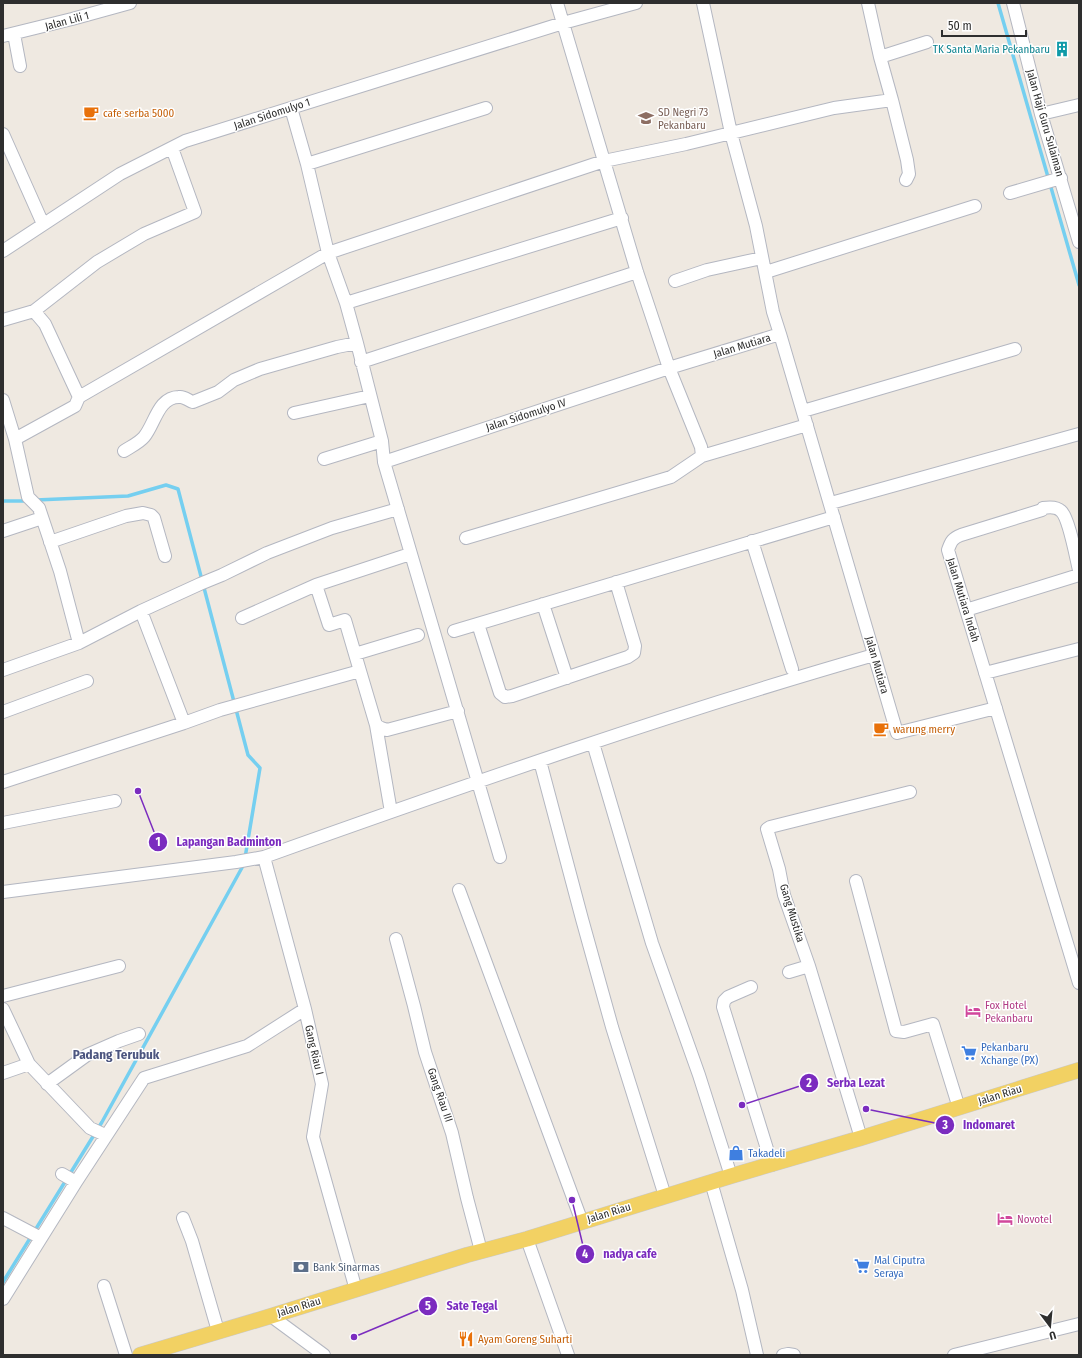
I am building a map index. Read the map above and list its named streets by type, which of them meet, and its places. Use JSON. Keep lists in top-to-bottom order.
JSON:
{
  "streets": {
    "main road": ["Jalan Riau"],
    "street": [
      "Jalan Lili 1",
      "Jalan Sidomulyo 1",
      "Jalan Haji Guru Sulaiman",
      "Jalan Mutiara",
      "Jalan Sidomulyo IV",
      "Jalan Mutiara Indah",
      "Gang Mustika",
      "Gang Riau I",
      "Gang Riau III"
    ]
  },
  "crossings": [
    ["Jalan Mutiara", "Jalan Sidomulyo IV"],
    ["Jalan Mutiara", "Jalan Mutiara Indah"],
    ["Gang Mustika", "Jalan Riau"],
    ["Gang Riau I", "Jalan Riau"],
    ["Gang Riau III", "Jalan Riau"]
  ],
  "districts": ["Padang Terubuk"],
  "places": {
    "building": ["TK Santa Maria Pekanbaru"],
    "cafe": ["cafe serba 5000", "warung merry"],
    "school or university": ["SD Negri 73 Pekanbaru"],
    "other": [
      "Lapangan Badminton",
      "Serba Lezat",
      "Indomaret",
      "nadya cafe",
      "Sate Tegal"
    ],
    "hotel": ["Fox Hotel Pekanbaru", "Novotel"],
    "supermarket": ["Pekanbaru Xchange (PX)", "Mal Ciputra Seraya"],
    "shop": ["Takadeli"],
    "bank": ["Bank Sinarmas"],
    "restaurant": ["Ayam Goreng Suharti"]
  },
  "scale_bar": "50 m",
  "north": "bottom"
}
